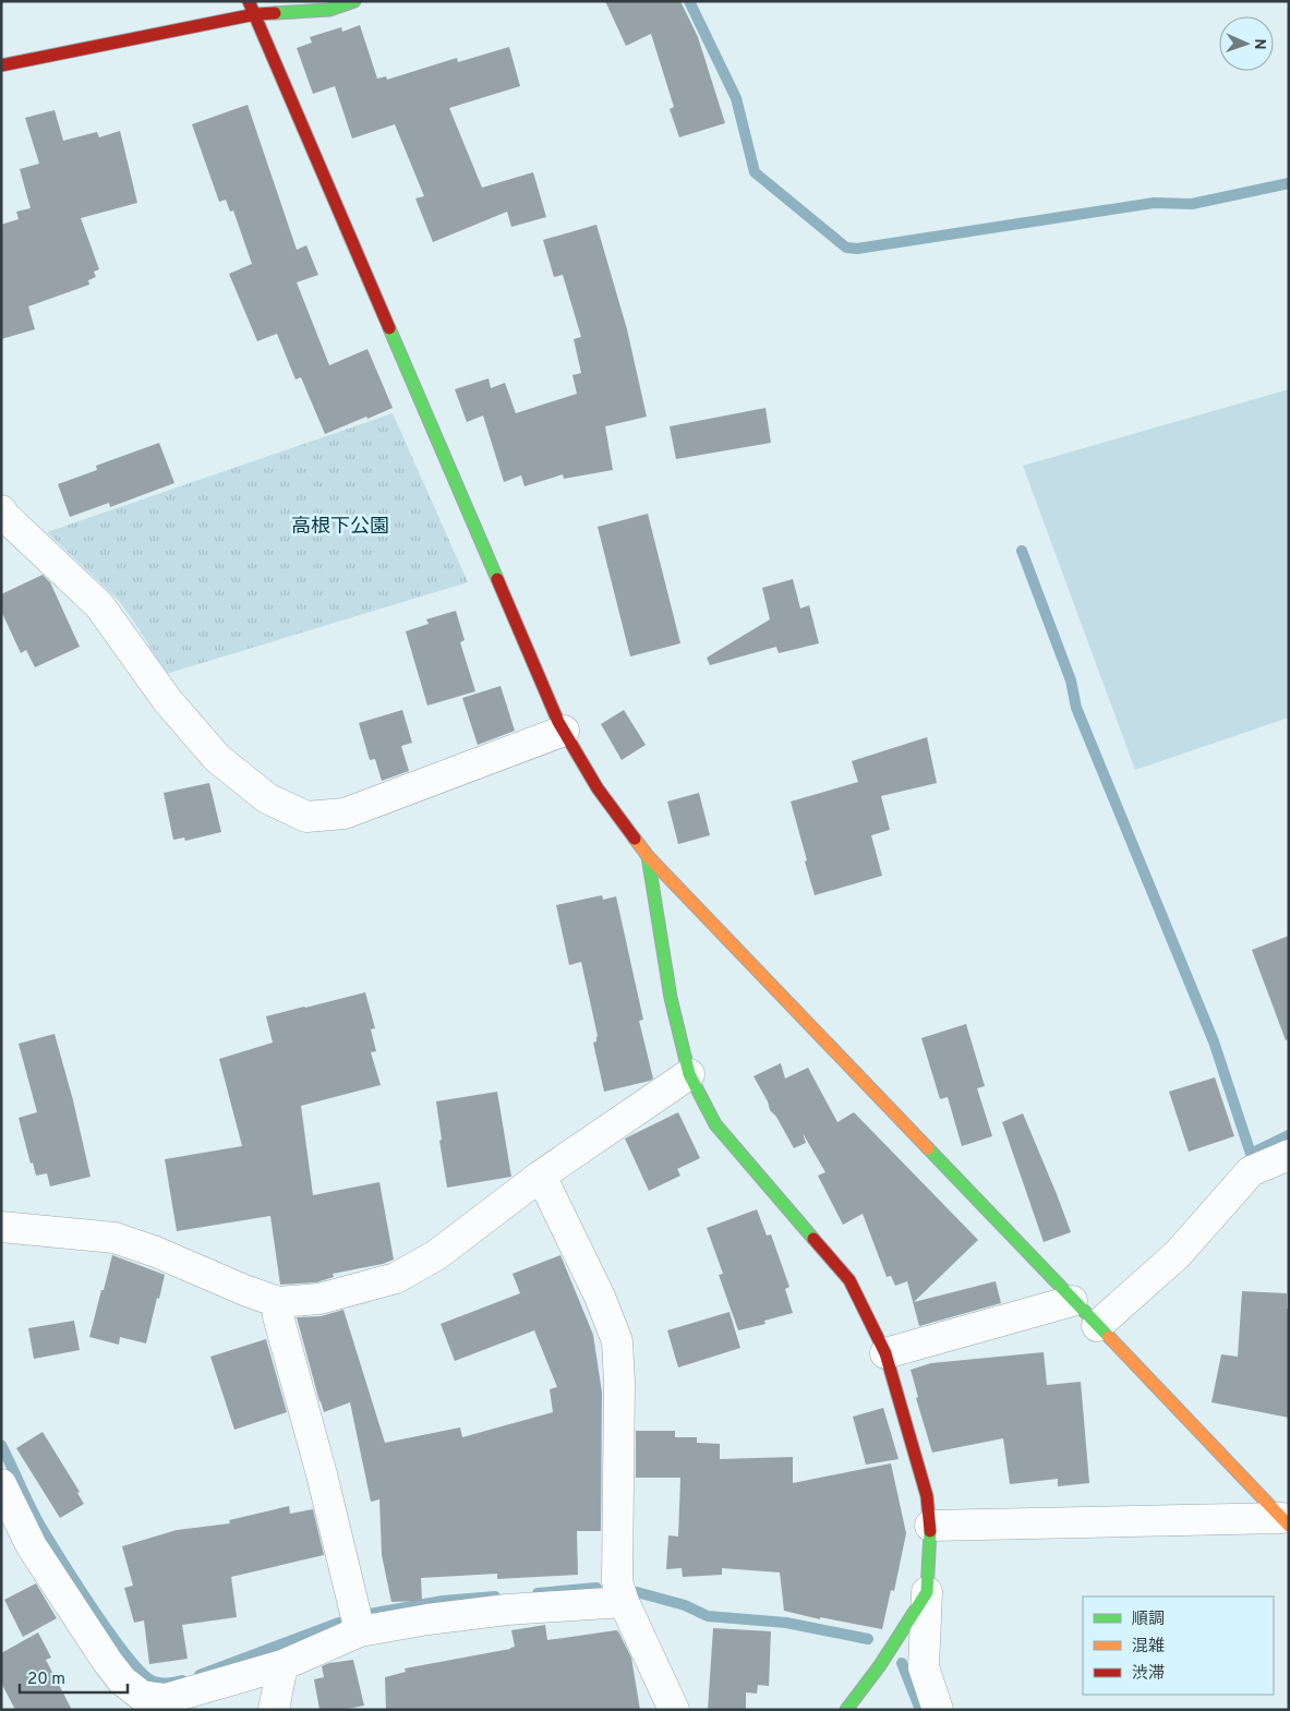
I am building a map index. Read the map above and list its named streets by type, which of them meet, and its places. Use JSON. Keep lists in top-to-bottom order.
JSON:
{
  "parks": ["高根下公園"],
  "legend": ["順調", "混雑", "渋滞"],
  "scale_bar": "20 m",
  "north": "right"
}
